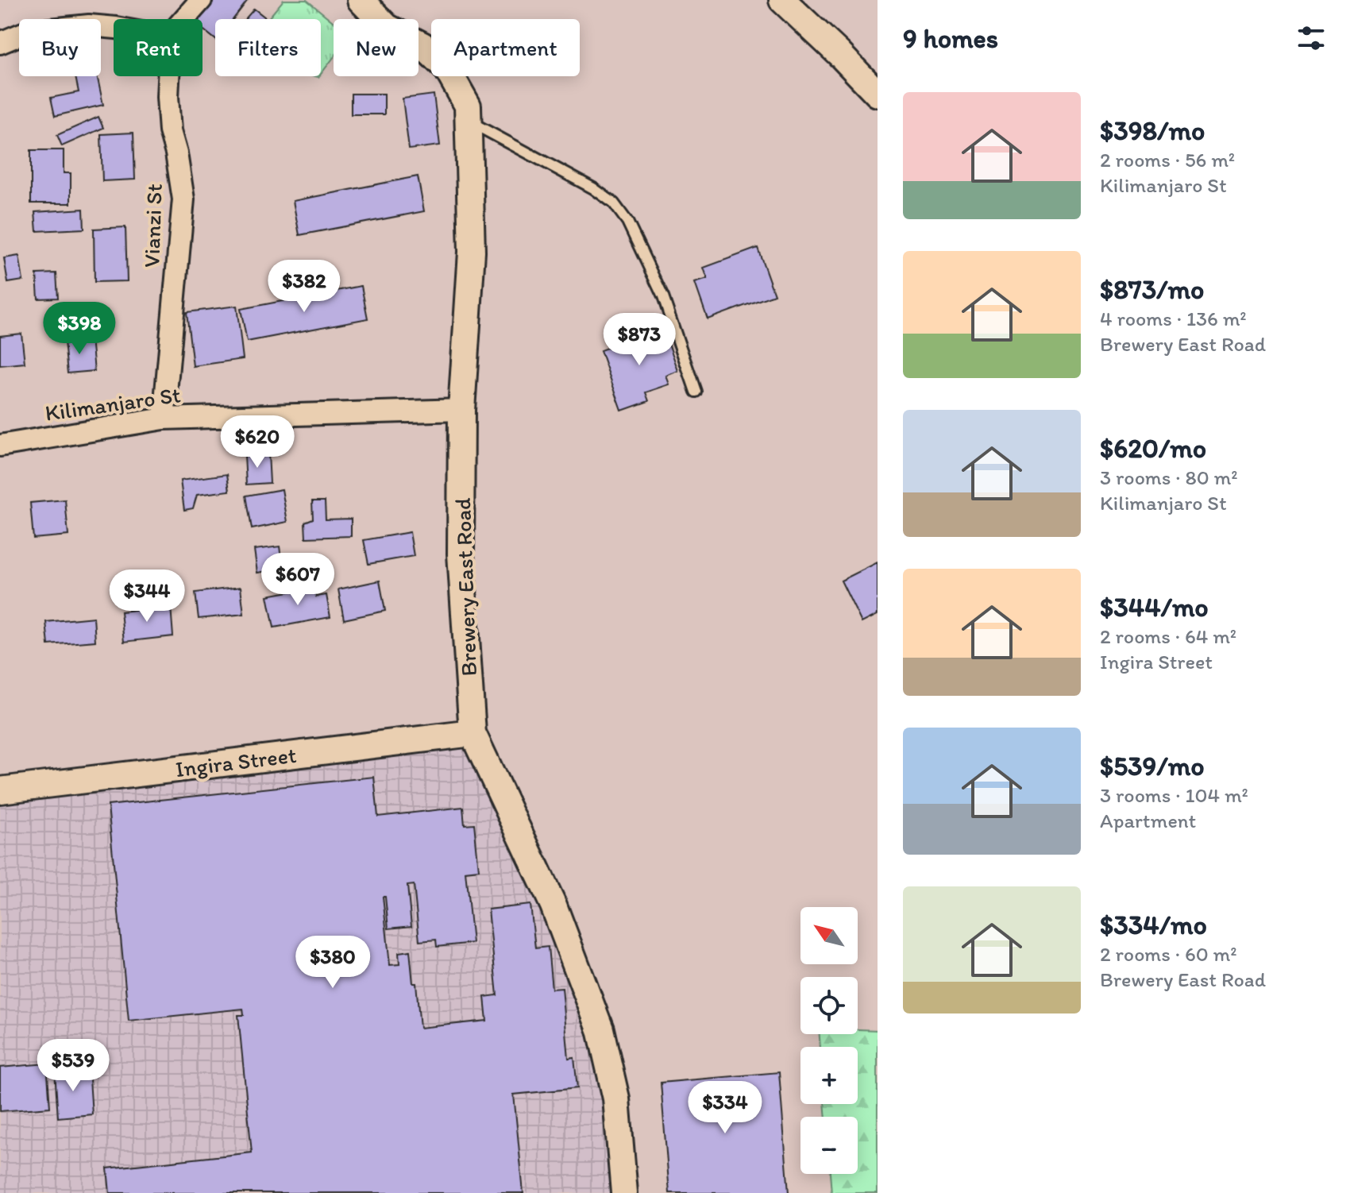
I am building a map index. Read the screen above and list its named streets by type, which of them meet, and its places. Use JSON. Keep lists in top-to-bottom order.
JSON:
{
  "streets": {
    "street": [
      "Vianzi St",
      "Kilimanjaro St",
      "Brewery East Road",
      "Ingira Street"
    ]
  },
  "crossings": [
    ["Vianzi St", "Kilimanjaro St"],
    ["Kilimanjaro St", "Brewery East Road"],
    ["Brewery East Road", "Ingira Street"]
  ],
  "north": "top left",
  "page": {
    "heading": "9 homes",
    "chip": [
      "Buy",
      "Rent",
      "Filters",
      "New",
      "Apartment"
    ],
    "list": [
      {
        "name": "$398/mo",
        "note": "2 rooms · 56 m² · Kilimanjaro St"
      },
      {
        "name": "$873/mo",
        "note": "4 rooms · 136 m² · Brewery East Road"
      },
      {
        "name": "$620/mo",
        "note": "3 rooms · 80 m² · Kilimanjaro St"
      },
      {
        "name": "$344/mo",
        "note": "2 rooms · 64 m² · Ingira Street"
      },
      {
        "name": "$539/mo",
        "note": "3 rooms · 104 m² · Apartment"
      },
      {
        "name": "$334/mo",
        "note": "2 rooms · 60 m² · Brewery East Road"
      }
    ],
    "price": [
      "$382",
      "$398",
      "$873",
      "$620",
      "$607",
      "$344",
      "$380",
      "$539",
      "$334"
    ],
    "map_buttons": ["+", "−"]
  }
}
